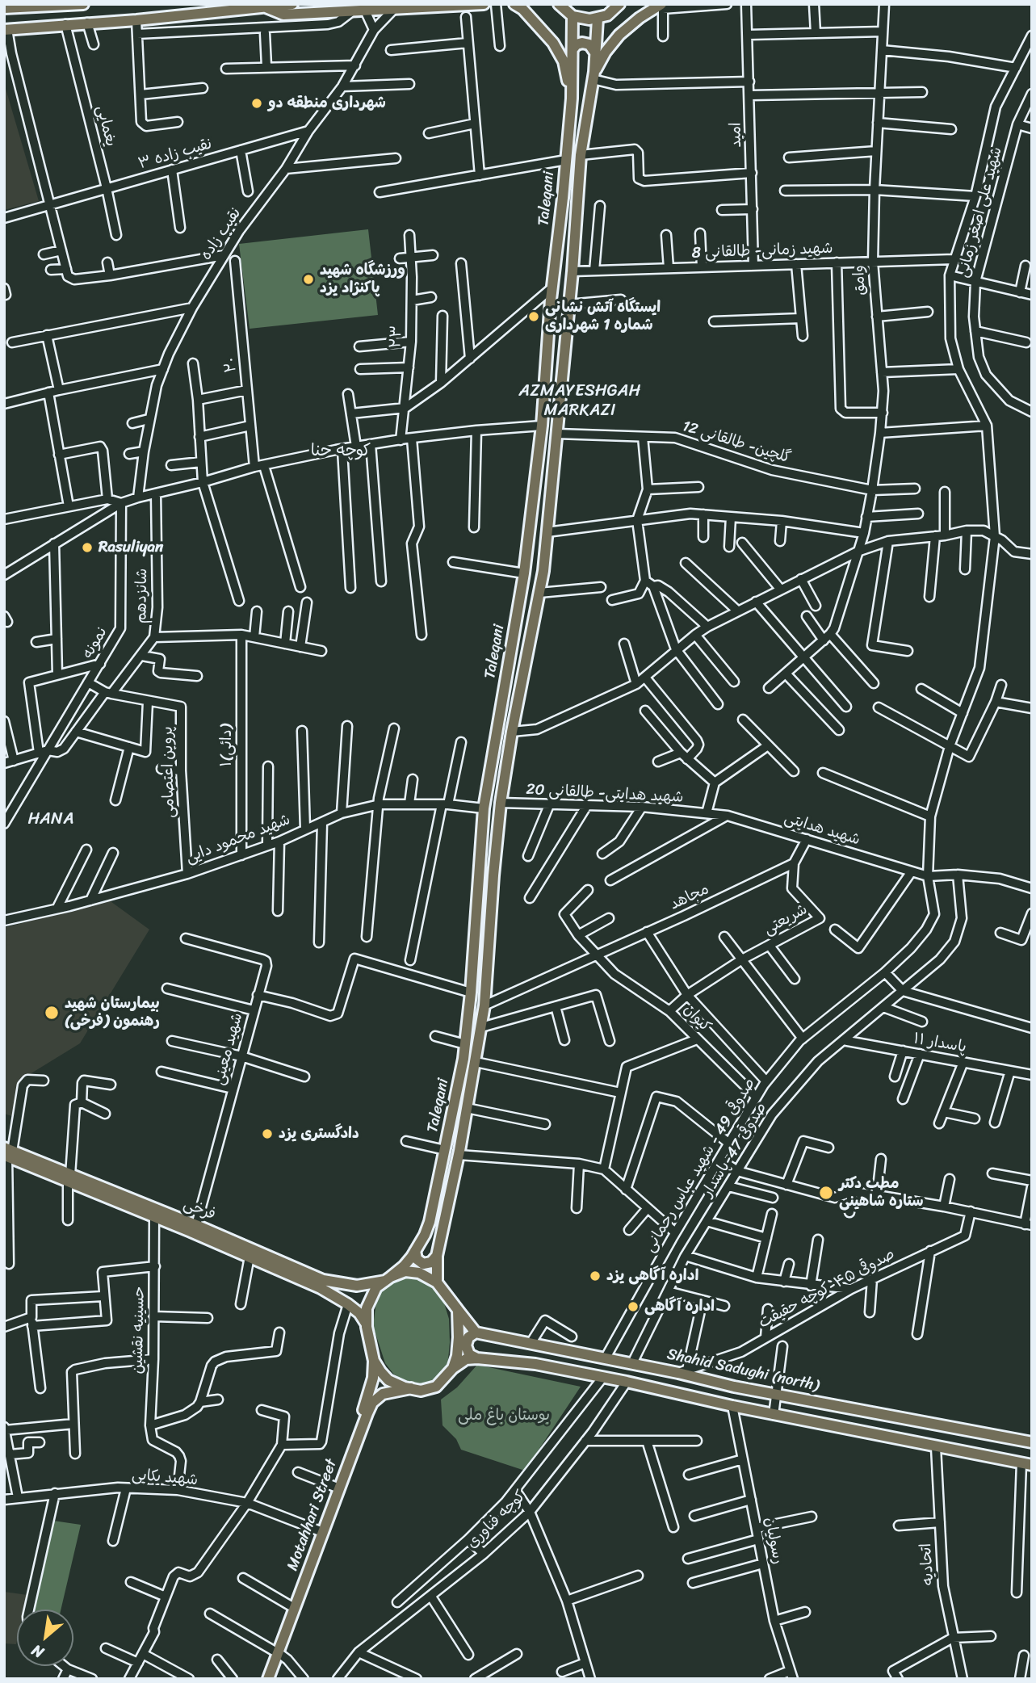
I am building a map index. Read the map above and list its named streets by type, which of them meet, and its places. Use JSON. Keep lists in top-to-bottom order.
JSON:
{
  "streets": {
    "main road": [
      "Taleqani",
      "فرخی",
      "Shahid Sadughi (north)",
      "Motahhari Street"
    ],
    "street": [
      "یغمایی",
      "امید",
      "نقیب زاده ۳",
      "شهید علی اصغر زمانی",
      "نقیب زاده",
      "شهید زمانی- طالقانی 8",
      "وامق",
      "۲۳",
      "۲۰",
      "گلچین- طالقانی 12",
      "شانزدهم",
      "نمونه",
      "۱(دائی)",
      "پروین اعتصامی",
      "شهید هدایتی- طالقانی 20",
      "شهید هدایتی",
      "شهید محمود دایی",
      "مجاهد",
      "شریعتی",
      "کیوان",
      "پاسدار ۱۱",
      "شهید معینی",
      "صدوقی 47-پاسدار",
      "صدوقی 49 - شهید عباس رحمانی",
      "صدوقی ۴۵-کوچه حقیقت",
      "حسینیه نقشین",
      "شهید بکایی",
      "کوچه فناوری",
      "رسولیان",
      "اتحادیه"
    ]
  },
  "crossings": [
    ["یغمایی", "نقیب زاده ۳"],
    ["امید", "شهید زمانی- طالقانی 8"],
    ["نقیب زاده ۳", "نقیب زاده"],
    ["Taleqani", "شهید زمانی- طالقانی 8"],
    ["Taleqani", "گلچین- طالقانی 12"],
    ["Taleqani", "شهید هدایتی- طالقانی 20"],
    ["Taleqani", "شهید محمود دایی"],
    ["Taleqani", "مجاهد"],
    ["Taleqani", "فرخی"],
    ["Taleqani", "Motahhari Street"],
    ["شهید زمانی- طالقانی 8", "وامق"],
    ["وامق", "گلچین- طالقانی 12"],
    ["شانزدهم", "نمونه"],
    ["شانزدهم", "پروین اعتصامی"],
    ["نمونه", "پروین اعتصامی"],
    ["۱(دائی)", "شهید محمود دایی"],
    ["پروین اعتصامی", "شهید محمود دایی"],
    ["شهید هدایتی- طالقانی 20", "شهید هدایتی"],
    ["شهید هدایتی", "شریعتی"],
    ["شهید هدایتی", "صدوقی 47-پاسدار"],
    ["شهید هدایتی", "صدوقی 49 - شهید عباس رحمانی"],
    ["مجاهد", "شریعتی"],
    ["شریعتی", "کیوان"],
    ["کیوان", "صدوقی 49 - شهید عباس رحمانی"],
    ["پاسدار ۱۱", "صدوقی 47-پاسدار"],
    ["شهید معینی", "فرخی"],
    ["صدوقی 47-پاسدار", "Shahid Sadughi (north)"],
    ["صدوقی 49 - شهید عباس رحمانی", "Shahid Sadughi (north)"],
    ["فرخی", "حسینیه نقشین"],
    ["فرخی", "Motahhari Street"],
    ["صدوقی ۴۵-کوچه حقیقت", "Shahid Sadughi (north)"],
    ["حسینیه نقشین", "شهید بکایی"],
    ["شهید بکایی", "Motahhari Street"]
  ],
  "districts": ["AZMAYESHGAH MARKAZI", "کوچه حنا", "HANA"],
  "parks": ["بوستان باغ ملی"],
  "places": [
    "شهرداری منطقه دو",
    "ورزشگاه شهید پاکنژاد یزد",
    "ایستگاه آتش نشانی شماره 1 شهرداری",
    "Rasuliyan",
    "بیمارستان شهید رهنمون (فرخی)",
    "دادگستری یزد",
    "مطب دکتر ستاره شاهینی",
    "اداره آگاهی یزد",
    "اداره آگاهی"
  ],
  "north": "bottom left"
}
